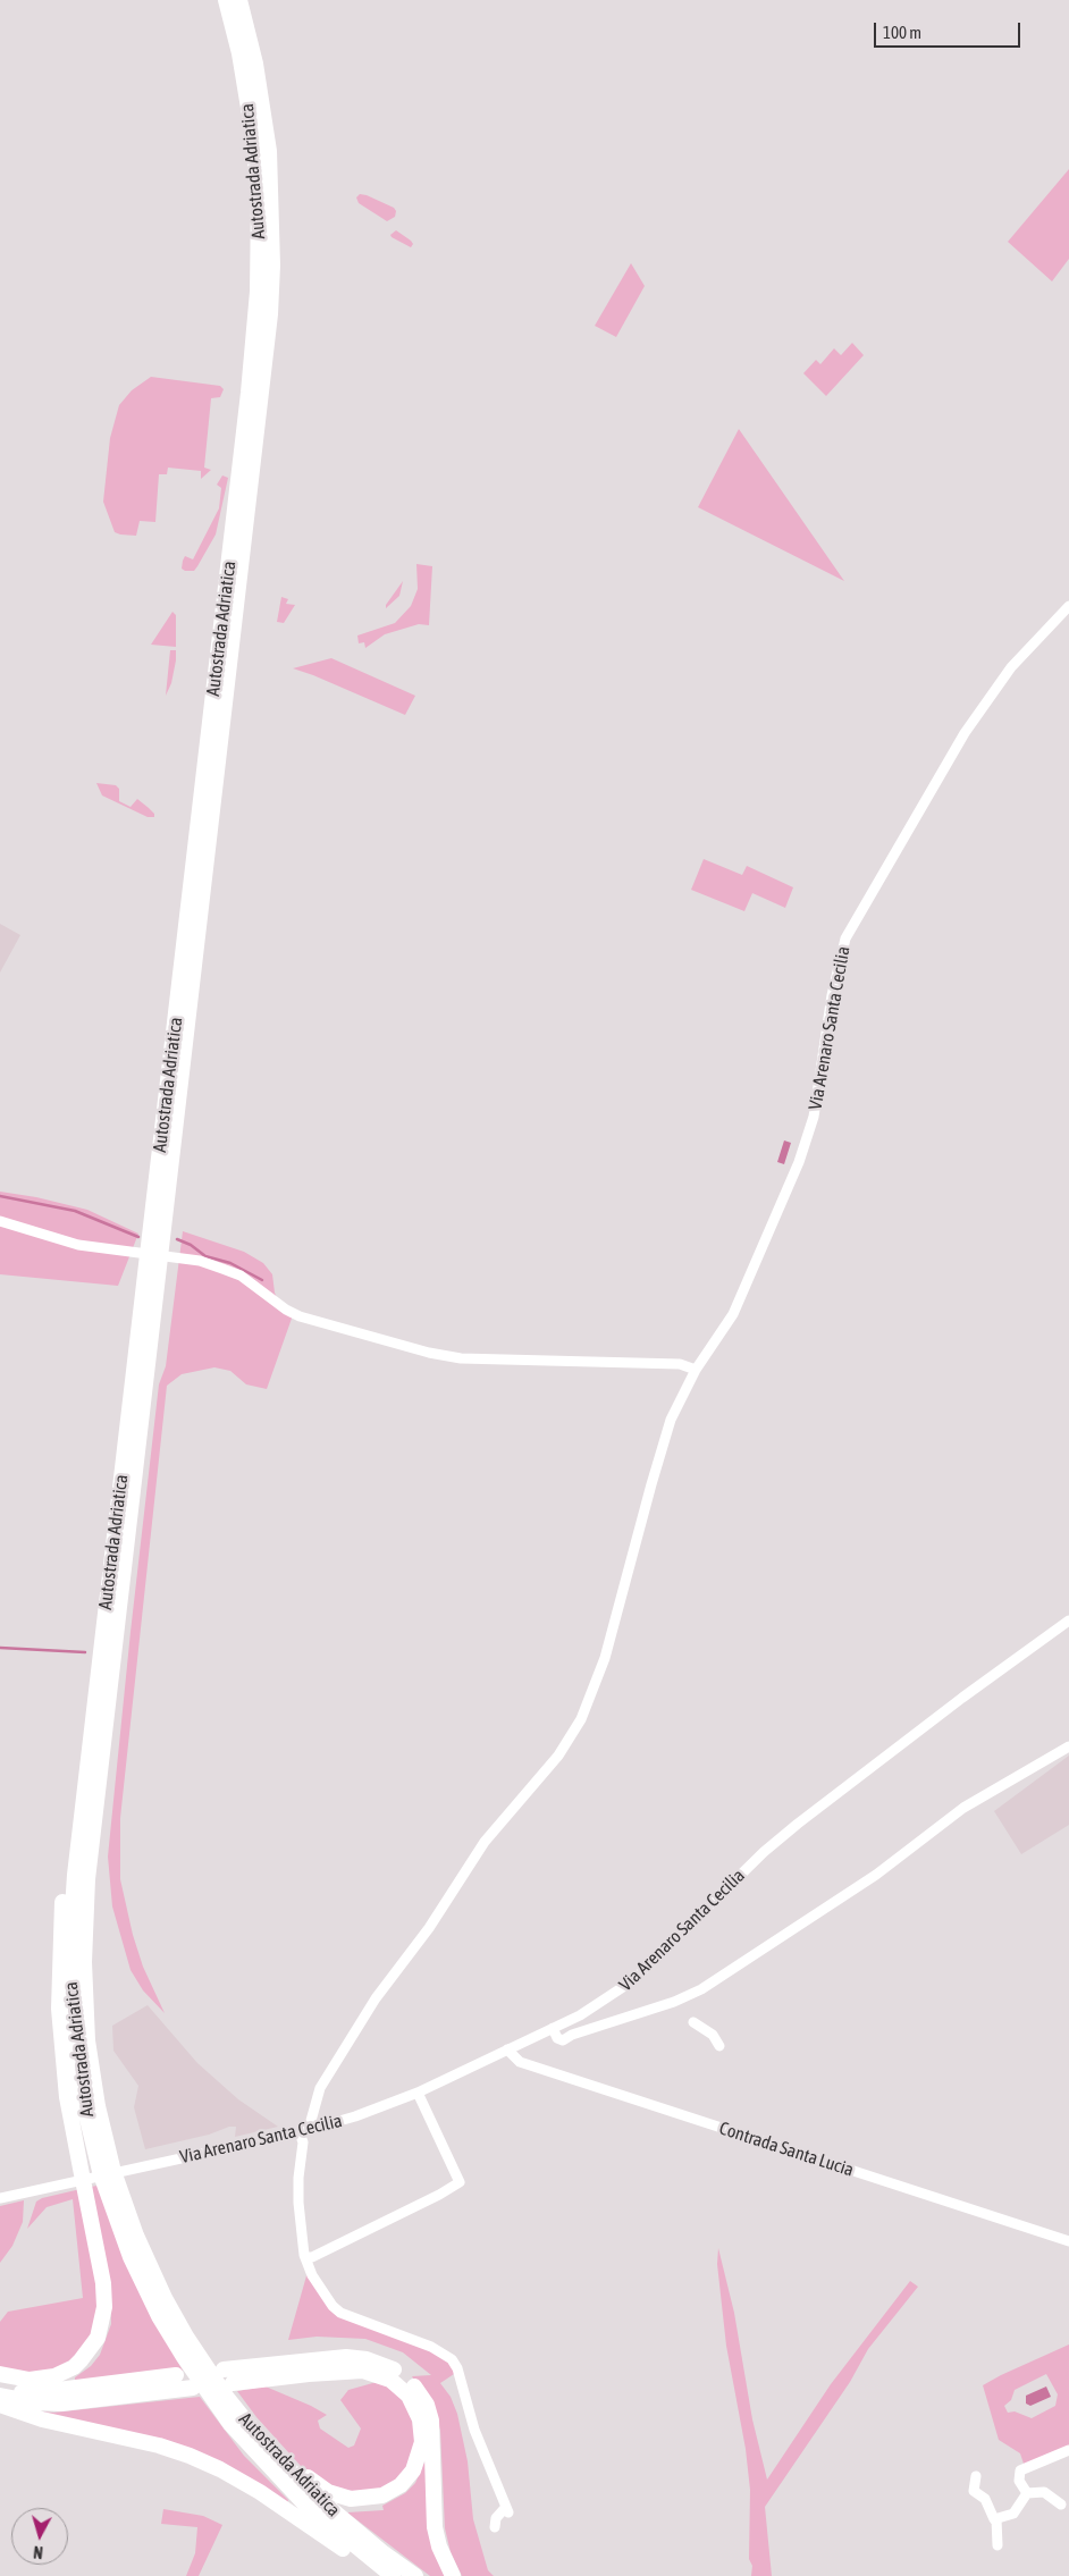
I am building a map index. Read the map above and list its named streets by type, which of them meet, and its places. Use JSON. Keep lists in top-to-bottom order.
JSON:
{
  "streets": {
    "highway": ["Autostrada Adriatica"],
    "street": ["Via Arenaro Santa Cecilia", "Contrada Santa Lucia"]
  },
  "crossings": [
    ["Via Arenaro Santa Cecilia", "Contrada Santa Lucia"]
  ],
  "scale_bar": "100 m",
  "north": "bottom"
}
